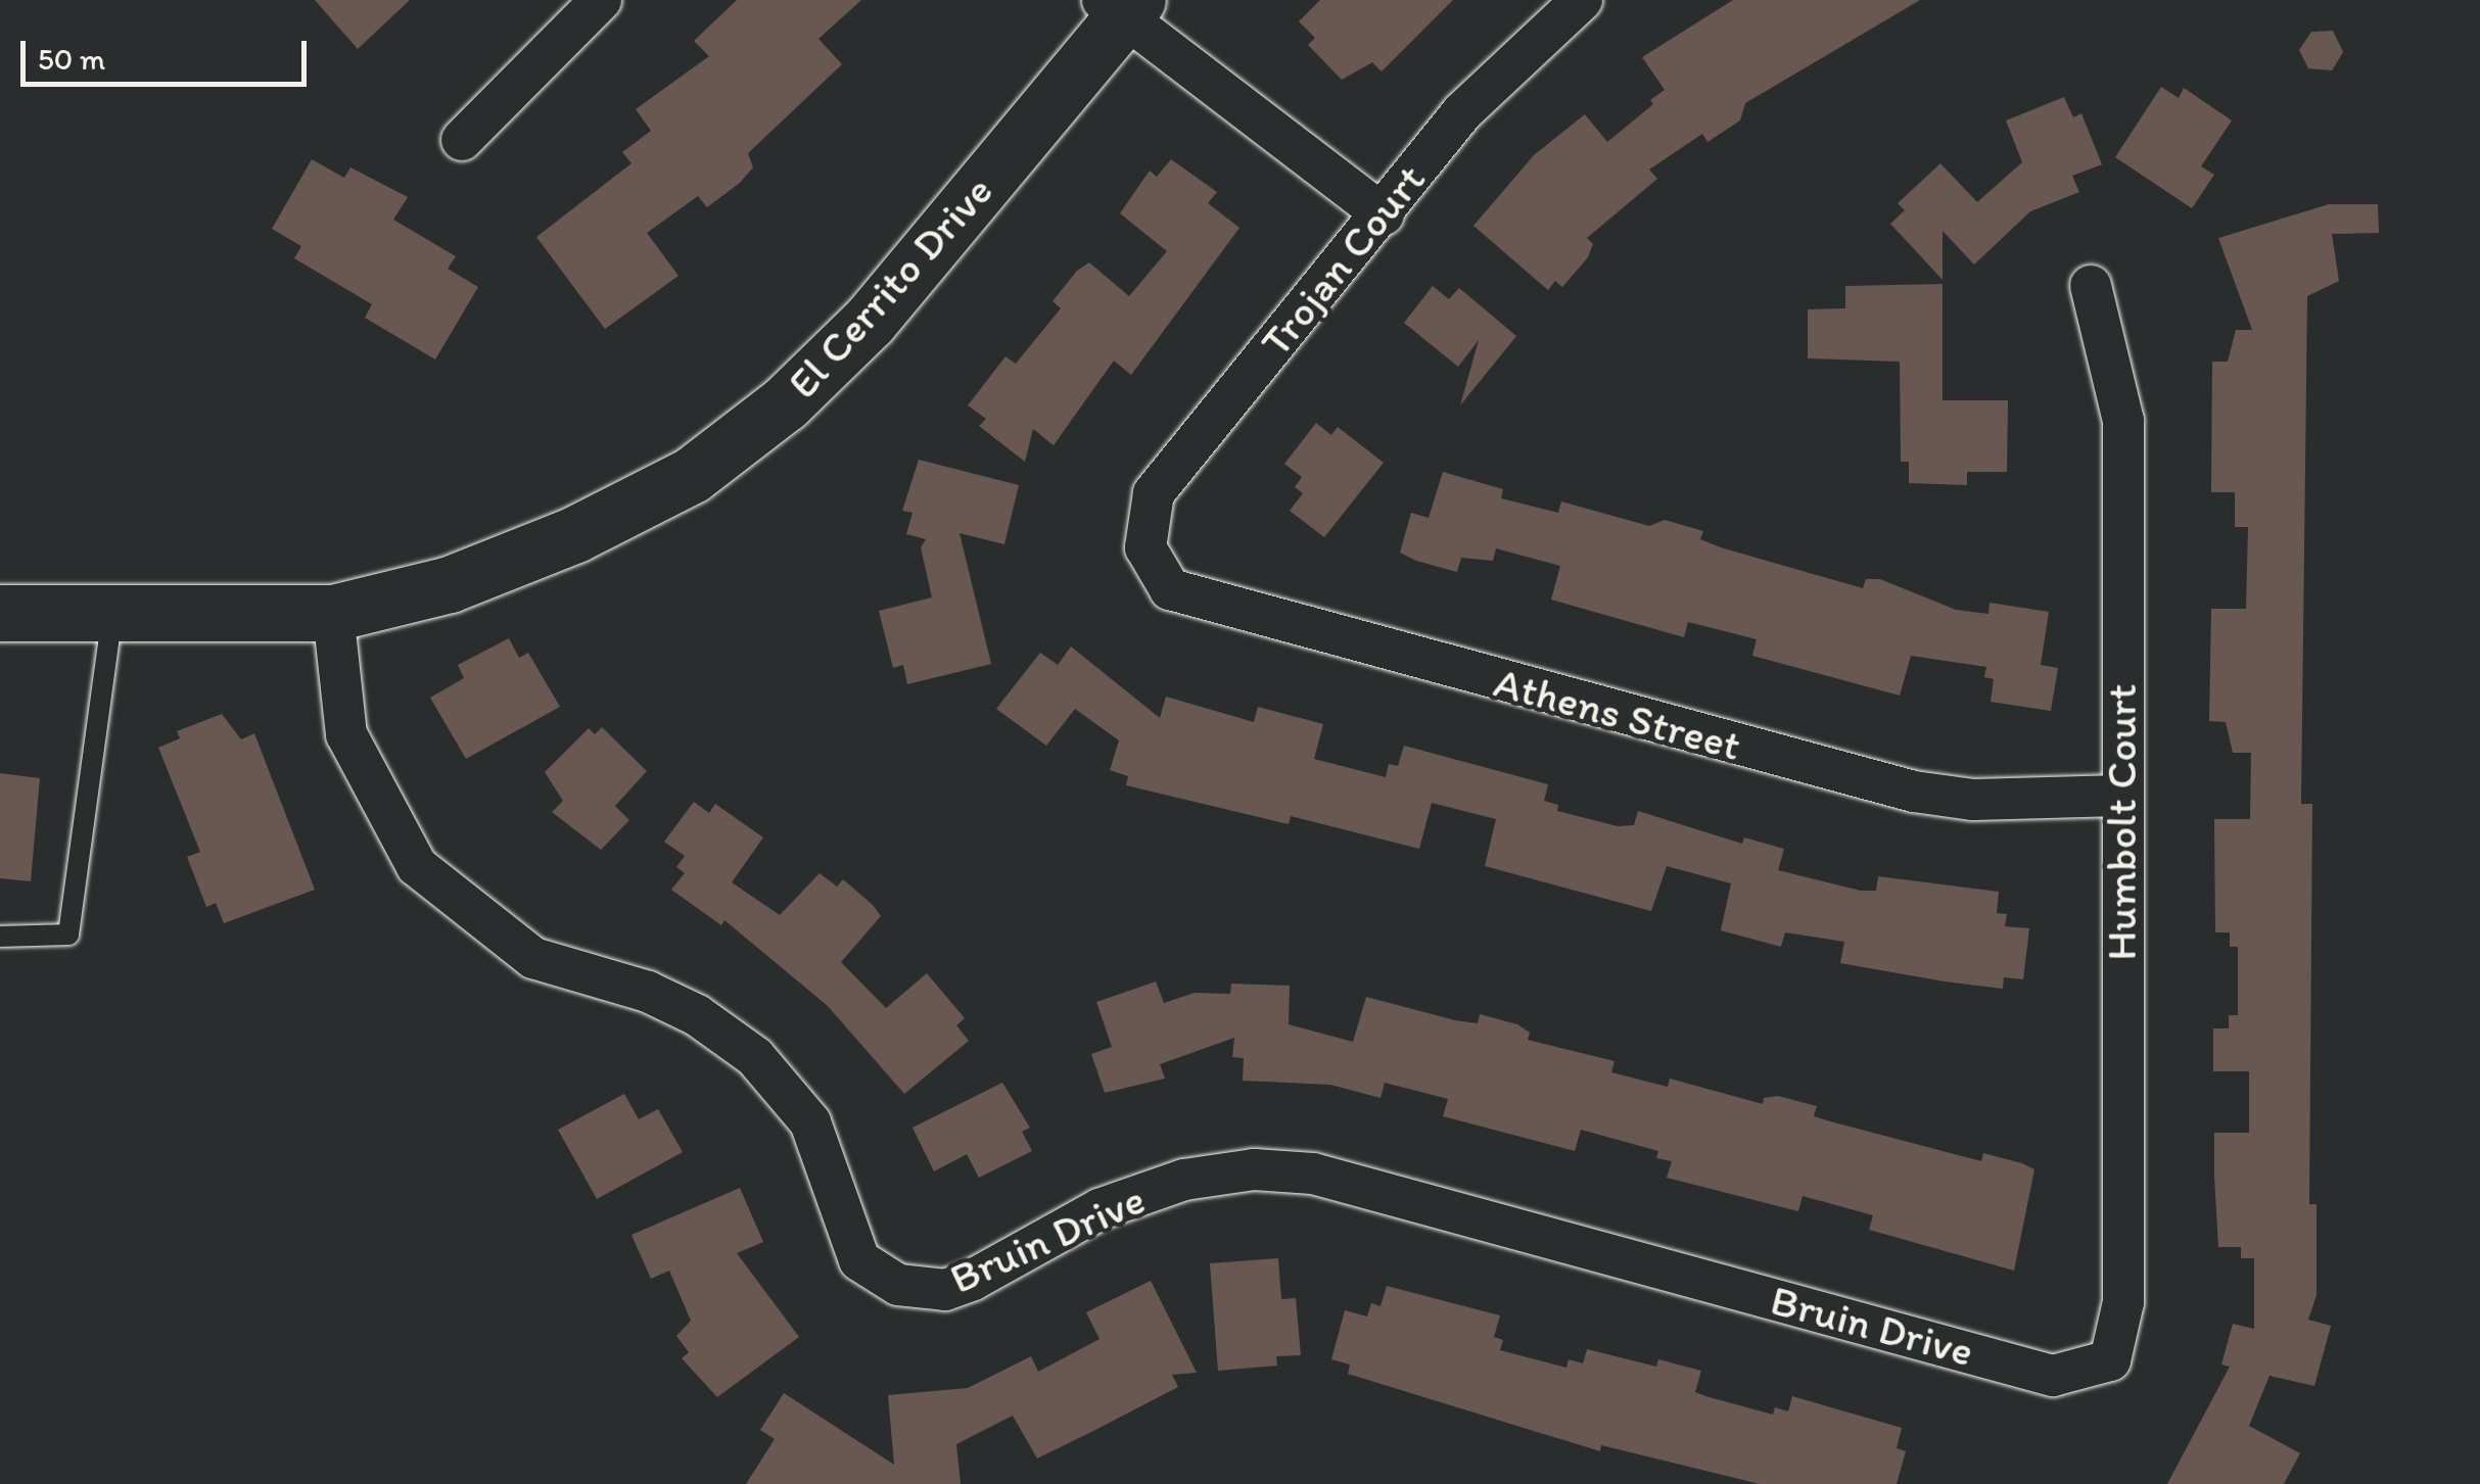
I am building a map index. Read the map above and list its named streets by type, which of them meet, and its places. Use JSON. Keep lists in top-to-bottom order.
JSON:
{
  "streets": {
    "street": [
      "Trojan Court",
      "El Cerrito Drive",
      "Athens Street",
      "Humbolt Court",
      "Bruin Drive"
    ]
  },
  "crossings": [
    ["Trojan Court", "Athens Street"],
    ["El Cerrito Drive", "Bruin Drive"],
    ["Athens Street", "Humbolt Court"],
    ["Humbolt Court", "Bruin Drive"]
  ],
  "scale_bar": "50 m"
}
